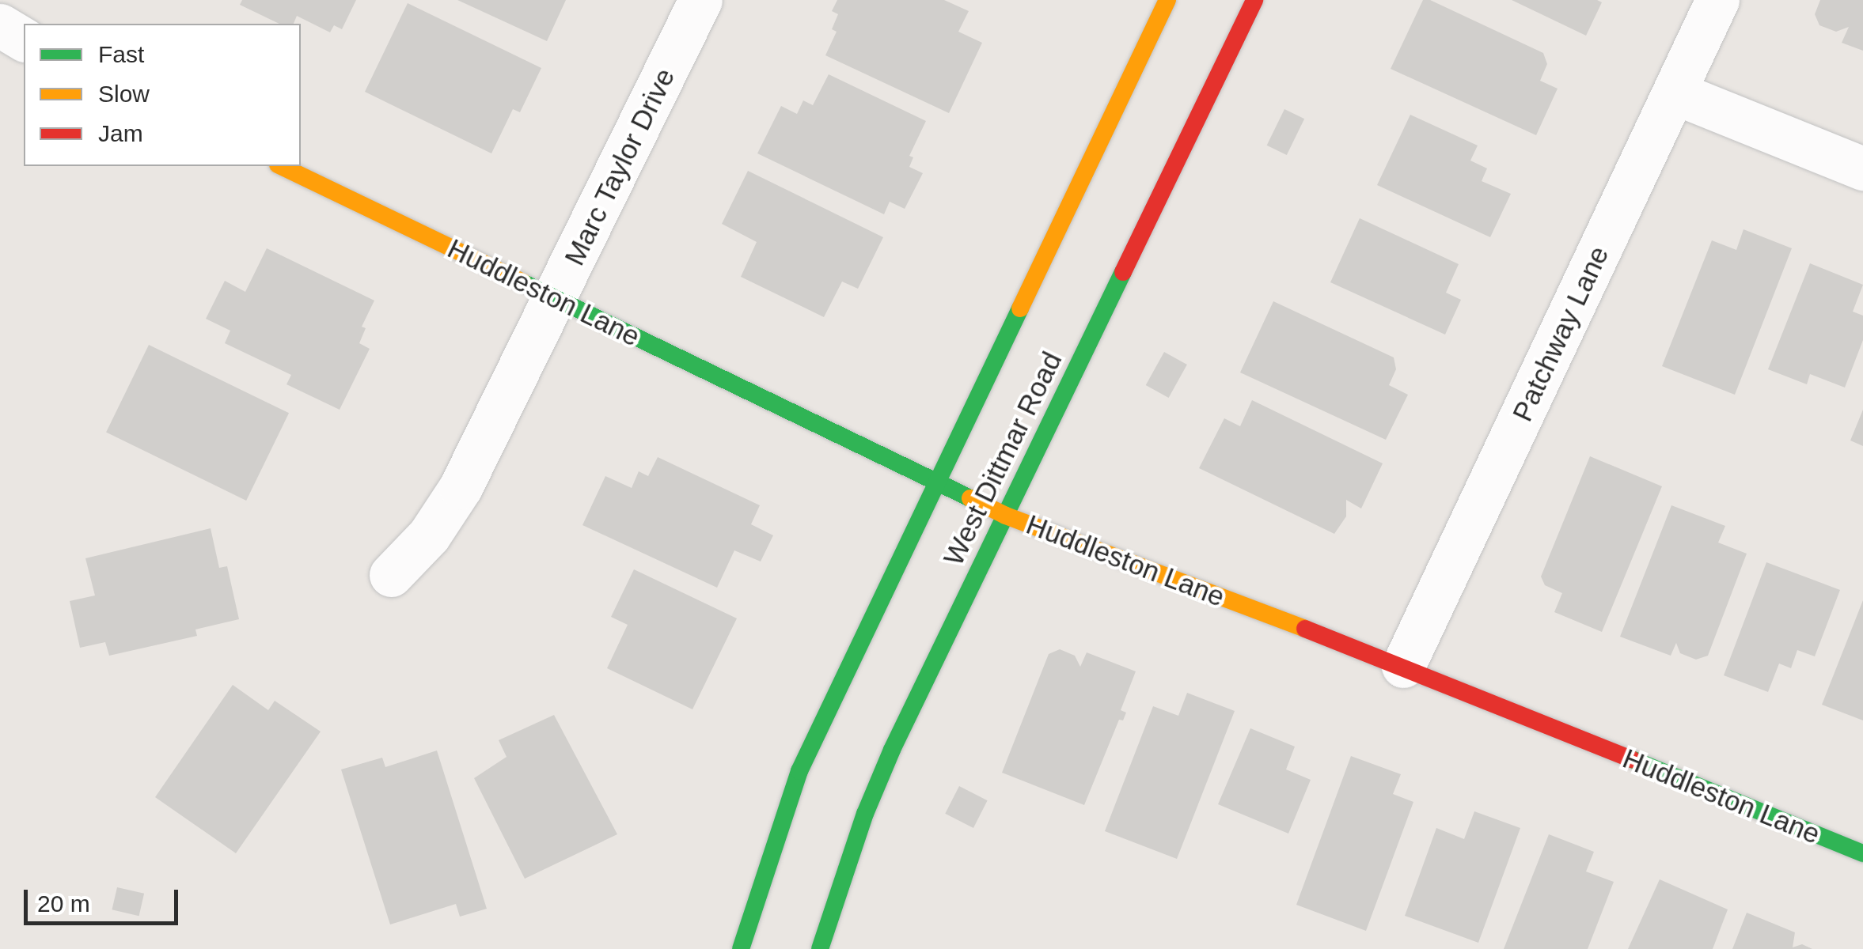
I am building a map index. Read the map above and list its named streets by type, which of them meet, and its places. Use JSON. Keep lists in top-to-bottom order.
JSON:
{
  "streets": {
    "street": [
      "Marc Taylor Drive",
      "Huddleston Lane",
      "Patchway Lane",
      "West Dittmar Road"
    ]
  },
  "crossings": [
    ["Marc Taylor Drive", "Huddleston Lane"],
    ["Huddleston Lane", "Patchway Lane"],
    ["Huddleston Lane", "West Dittmar Road"]
  ],
  "legend": ["Fast", "Slow", "Jam"],
  "scale_bar": "20 m"
}
